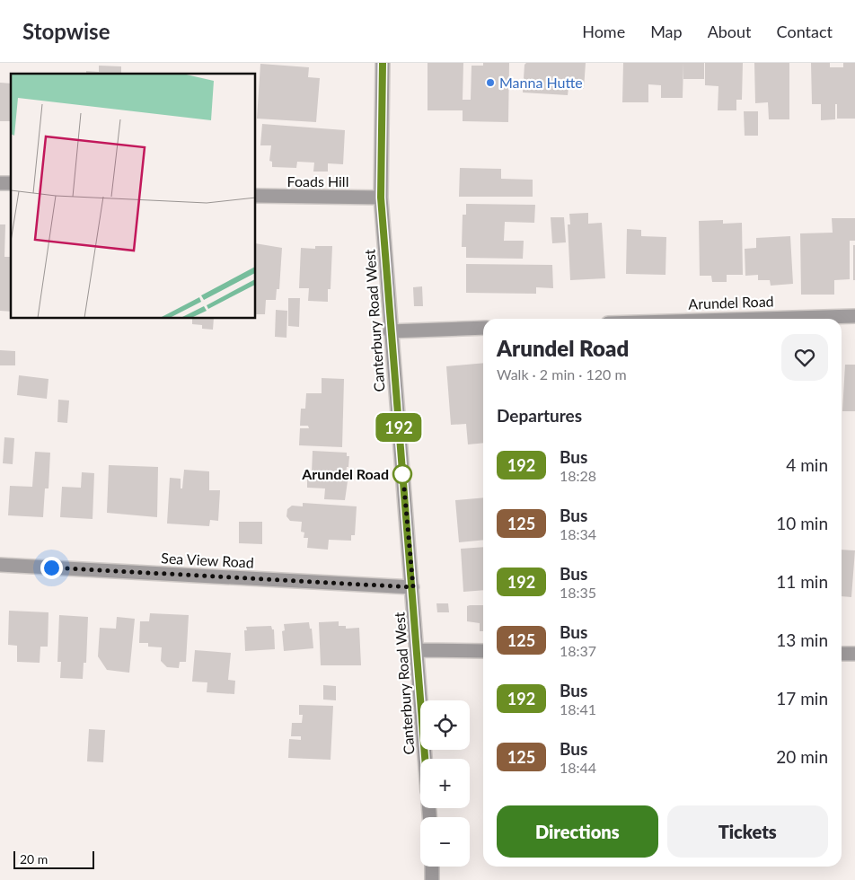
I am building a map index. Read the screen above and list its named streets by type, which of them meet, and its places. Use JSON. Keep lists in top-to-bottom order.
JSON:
{
  "streets": {
    "street": [
      "Foads Hill",
      "Arundel Road",
      "Canterbury Road West",
      "Sea View Road"
    ]
  },
  "crossings": [
    ["Foads Hill", "Canterbury Road West"],
    ["Canterbury Road West", "Sea View Road"]
  ],
  "places": ["Manna Hutte", "Arundel Road"],
  "lines": ["bus line 192"],
  "scale_bar": "20 m",
  "page": {
    "header": "Stopwise",
    "nav": [
      "Home",
      "Map",
      "About",
      "Contact"
    ],
    "on_map": "192",
    "heading": [
      ["Arundel Road", "Walk · 2 min · 120 m"],
      "Departures"
    ],
    "list": [
      {
        "mark": "192",
        "name": "Bus",
        "note": "18:28",
        "value": "4 min"
      },
      {
        "mark": "125",
        "name": "Bus",
        "note": "18:34",
        "value": "10 min"
      },
      {
        "mark": "192",
        "name": "Bus",
        "note": "18:35",
        "value": "11 min"
      },
      {
        "mark": "125",
        "name": "Bus",
        "note": "18:37",
        "value": "13 min"
      },
      {
        "mark": "192",
        "name": "Bus",
        "note": "18:41",
        "value": "17 min"
      },
      {
        "mark": "125",
        "name": "Bus",
        "note": "18:44",
        "value": "20 min"
      }
    ],
    "map_buttons": ["+", "−"],
    "buttons": ["Directions", "Tickets"],
    "scale": "20 m"
  }
}
